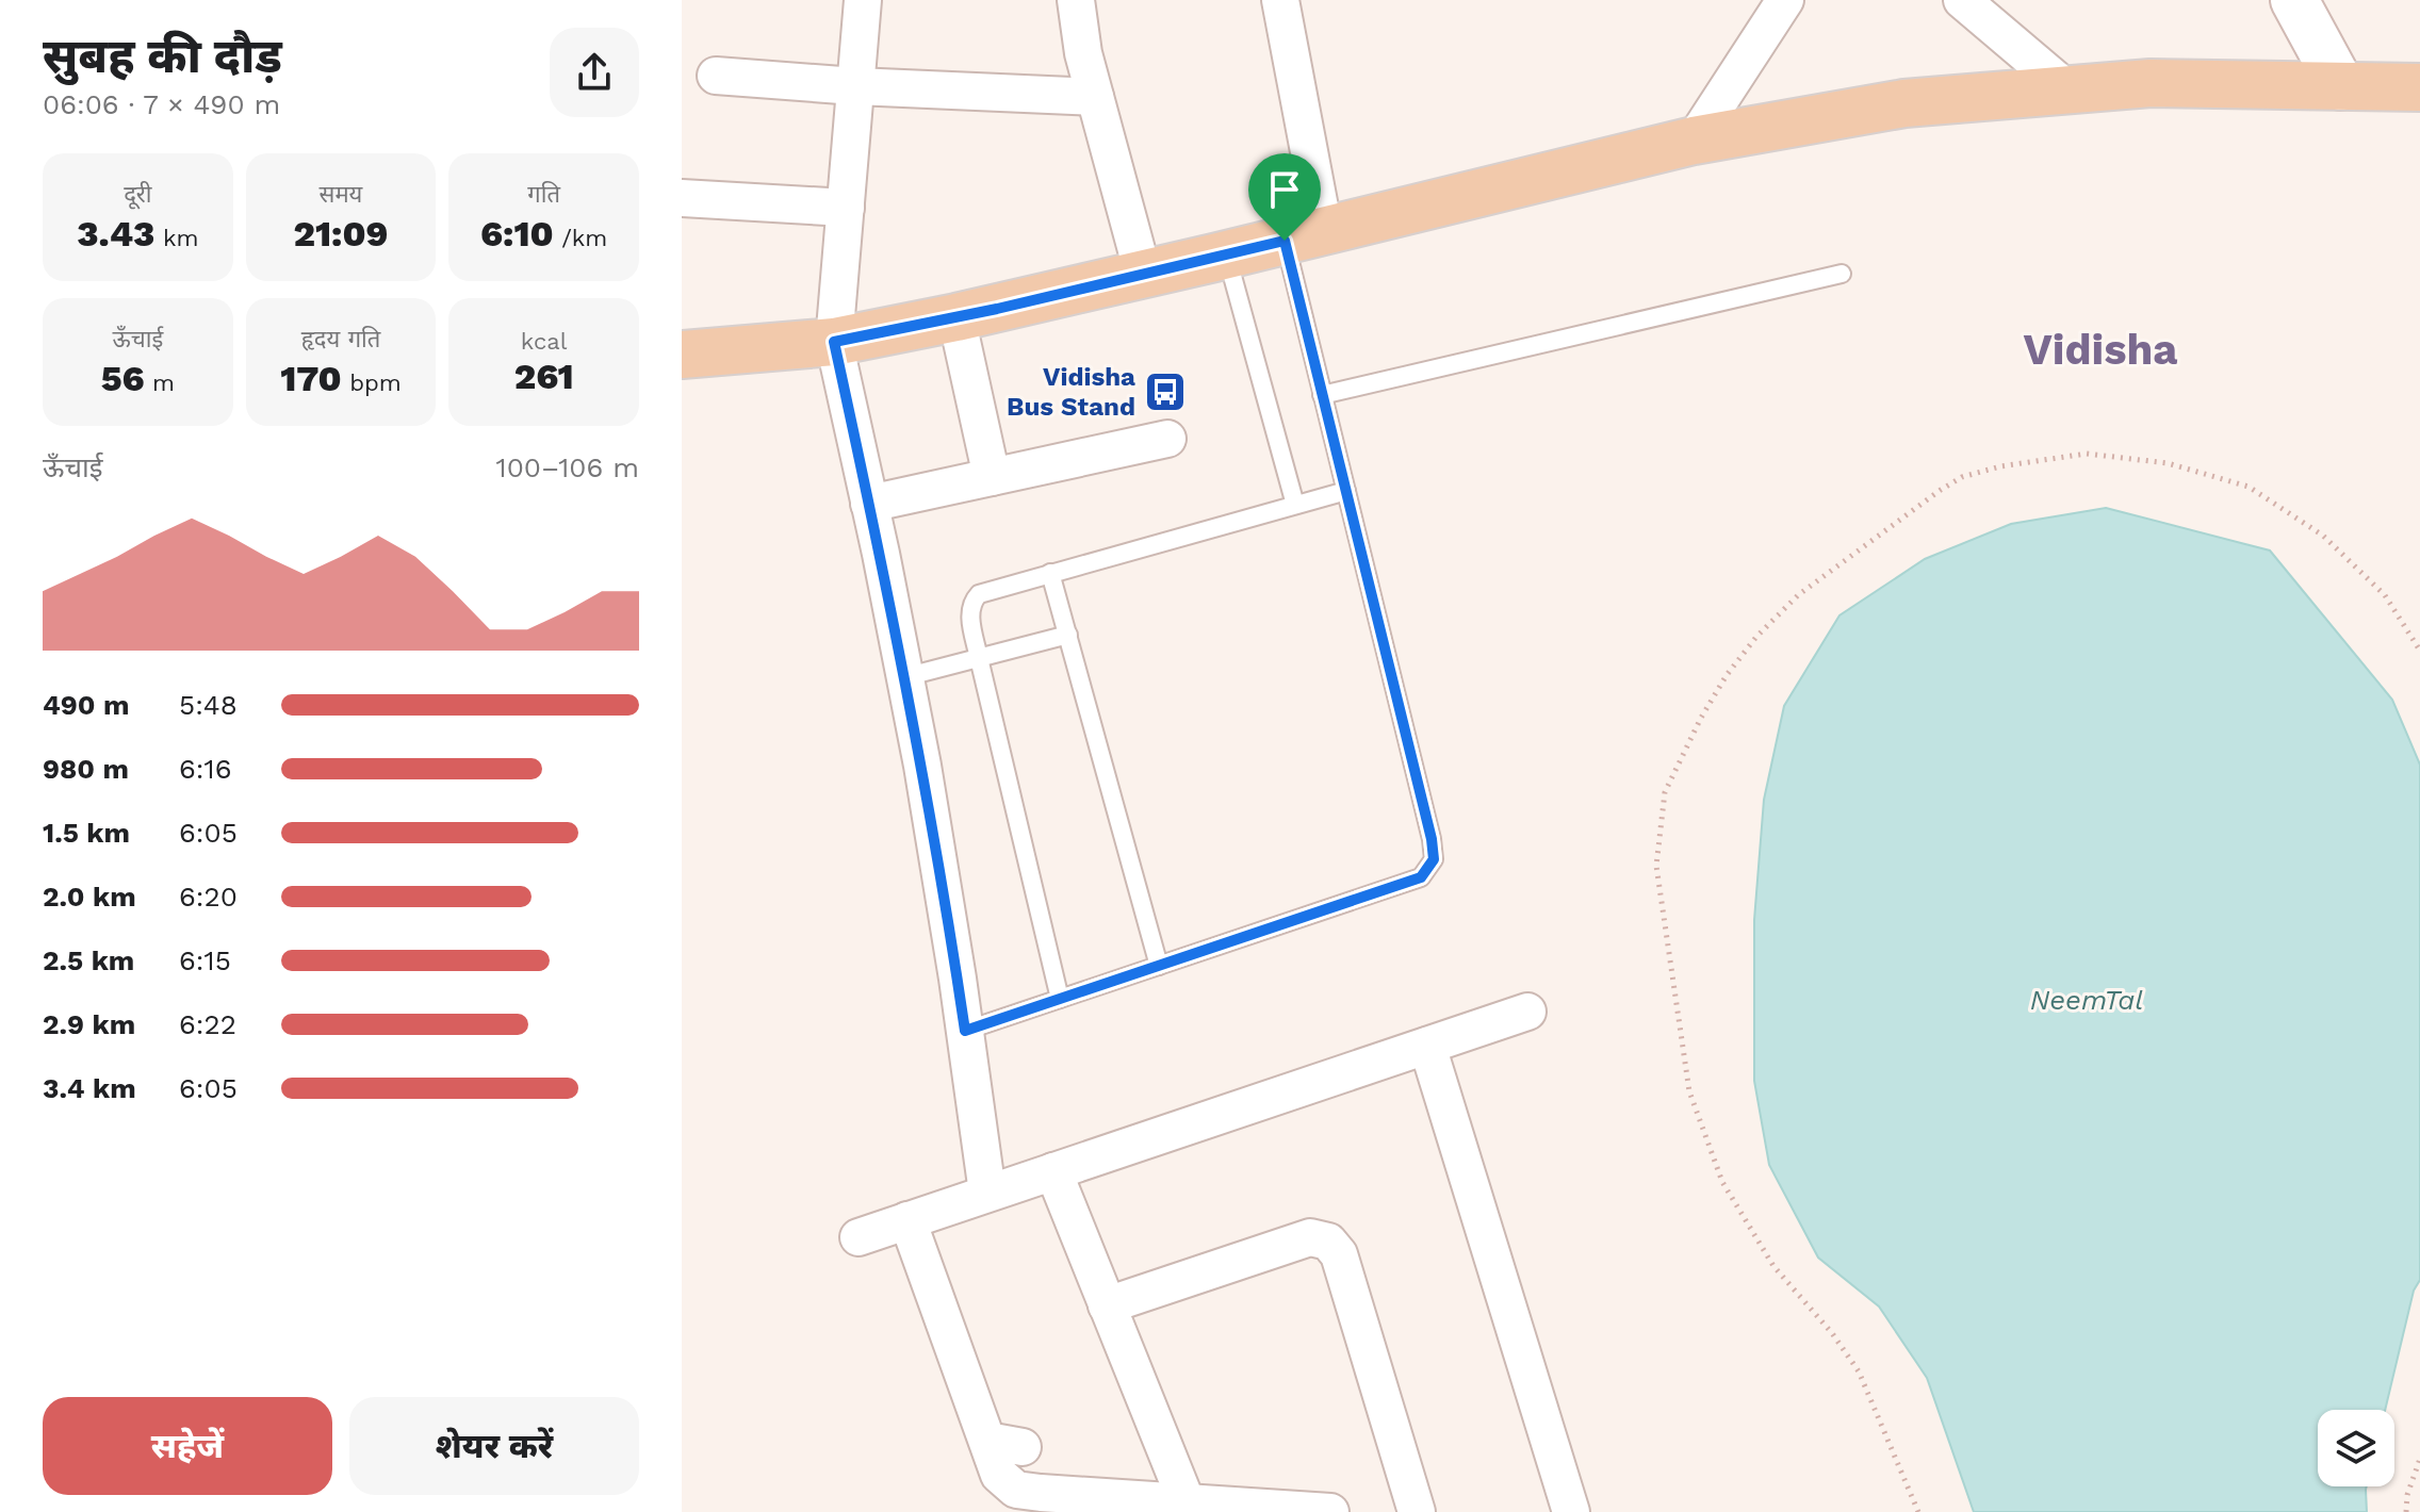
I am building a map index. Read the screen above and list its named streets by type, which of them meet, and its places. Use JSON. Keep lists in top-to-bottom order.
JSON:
{
  "districts": ["Vidisha"],
  "water": ["NeemTal"],
  "places": {
    "bus stop": ["Vidisha Bus Stand"]
  },
  "page": {
    "heading": ["सुबह की दौड़", "06:06 · 7 × 490 m"],
    "stats": [
      ["दूरी", "3.43 km"],
      ["समय", "21:09"],
      ["गति", "6:10 /km"],
      ["ऊँचाई", "56 m"],
      ["हृदय गति", "170 bpm"],
      ["kcal", "261"]
    ],
    "chart": ["ऊँचाई", "100–106 m"],
    "list": [
      {
        "name": "490 m",
        "note": "5:48"
      },
      {
        "name": "980 m",
        "note": "6:16"
      },
      {
        "name": "1.5 km",
        "note": "6:05"
      },
      {
        "name": "2.0 km",
        "note": "6:20"
      },
      {
        "name": "2.5 km",
        "note": "6:15"
      },
      {
        "name": "2.9 km",
        "note": "6:22"
      },
      {
        "name": "3.4 km",
        "note": "6:05"
      }
    ],
    "buttons": ["सहेजें", "शेयर करें"]
  }
}
